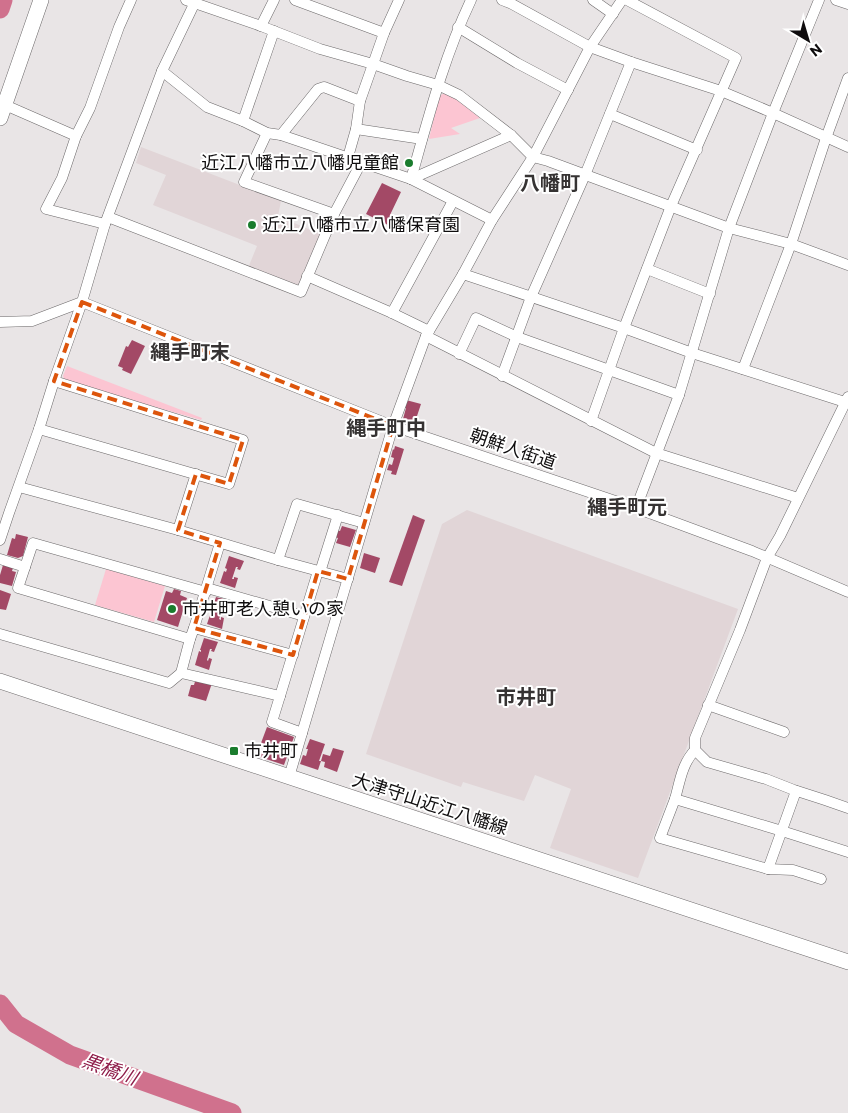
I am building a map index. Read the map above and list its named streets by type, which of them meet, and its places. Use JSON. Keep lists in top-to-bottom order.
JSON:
{
  "streets": {
    "main road": ["大津守山近江八幡線"],
    "street": ["朝鮮人街道"]
  },
  "districts": [
    "八幡町",
    "縄手町末",
    "縄手町中",
    "縄手町元",
    "市井町"
  ],
  "water": ["黒橋川"],
  "places": {
    "other": ["近江八幡市立八幡児童館", "近江八幡市立八幡保育園", "市井町老人憩いの家"],
    "transit": ["市井町"]
  },
  "north": "bottom right"
}
